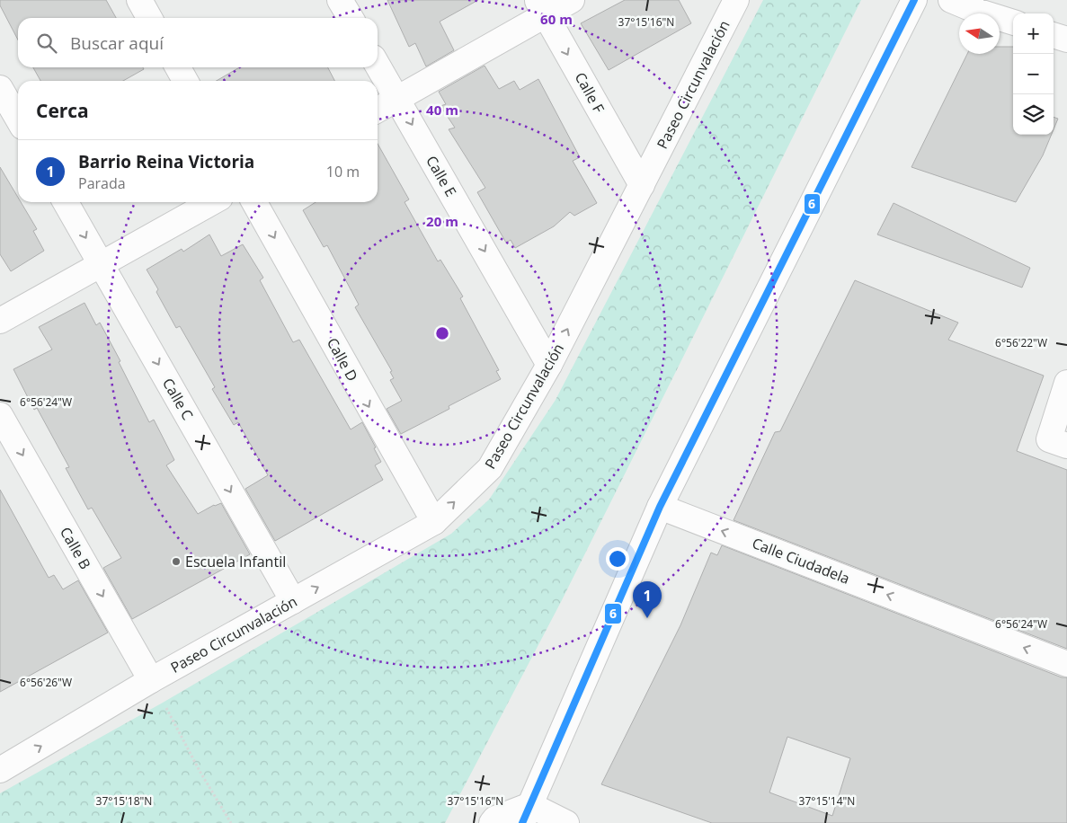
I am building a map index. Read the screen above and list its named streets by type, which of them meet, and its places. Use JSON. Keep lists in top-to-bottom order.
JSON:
{
  "streets": {
    "street": [
      "Paseo Circunvalación",
      "Calle F",
      "Calle E",
      "Calle D",
      "Calle C",
      "Calle B",
      "Calle Ciudadela"
    ]
  },
  "crossings": [
    ["Paseo Circunvalación", "Calle F"],
    ["Paseo Circunvalación", "Calle E"],
    ["Paseo Circunvalación", "Calle D"],
    ["Paseo Circunvalación", "Calle C"],
    ["Paseo Circunvalación", "Calle B"]
  ],
  "one_way": [
    "Calle F",
    "Calle E",
    "Calle D",
    "Calle C",
    "Calle B",
    "Calle Ciudadela"
  ],
  "places": ["Escuela Infantil"],
  "lines": ["transit line 6"],
  "north": "left",
  "page": {
    "map_buttons": ["+", "−"],
    "search": "Buscar aquí",
    "heading": "Cerca",
    "list": [
      {
        "mark": "1",
        "name": "Barrio Reina Victoria",
        "note": "Parada",
        "value": "10 m"
      }
    ],
    "pins": "1"
  },
  "coordinates": [
    "37°15'16\"N",
    "6°56'22\"W",
    "6°56'24\"W",
    "6°56'26\"W",
    "37°15'18\"N",
    "37°15'14\"N"
  ],
  "rings": ["60 m", "40 m", "20 m"]
}
